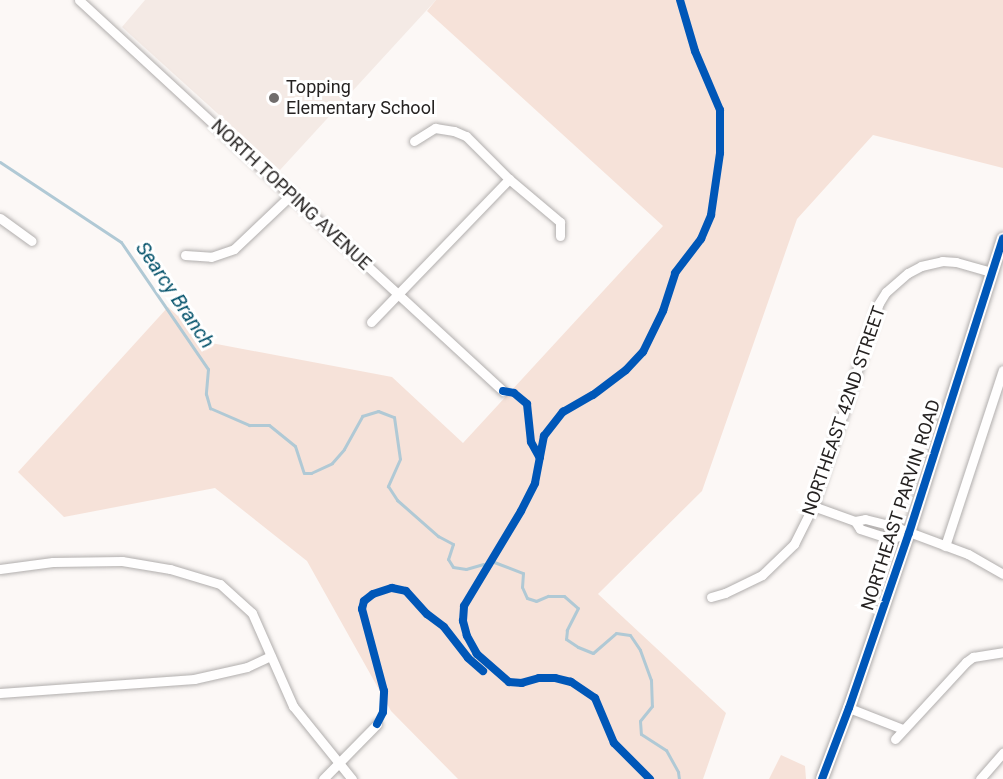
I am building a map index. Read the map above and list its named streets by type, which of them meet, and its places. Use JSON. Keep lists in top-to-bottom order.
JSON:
{
  "streets": {
    "main road": ["NORTHEAST PARVIN ROAD"],
    "street": ["NORTH TOPPING AVENUE", "NORTHEAST 42ND STREET"]
  },
  "crossings": [
    ["NORTHEAST 42ND STREET", "NORTHEAST PARVIN ROAD"]
  ],
  "water": ["Searcy Branch"],
  "places": ["Topping Elementary School"]
}
